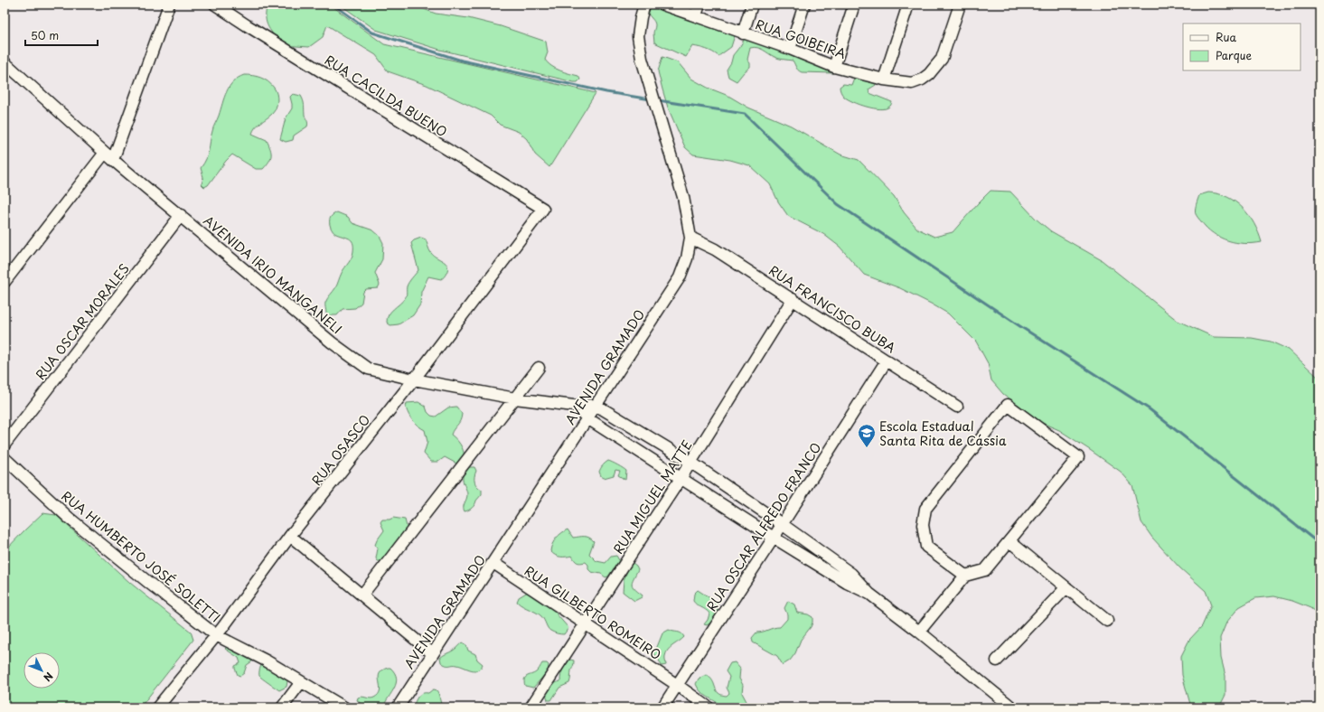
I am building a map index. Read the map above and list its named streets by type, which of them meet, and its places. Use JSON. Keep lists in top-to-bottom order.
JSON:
{
  "streets": {
    "street": [
      "RUA GOIBEIRA",
      "RUA CACILDA BUENO",
      "AVENIDA IRIO MANGANELI",
      "RUA FRANCISCO BUBA",
      "RUA OSCAR MORALES",
      "AVENIDA GRAMADO",
      "RUA OSASCO",
      "RUA MIGUEL MATTE",
      "RUA OSCAR ALFREDO FRANCO",
      "RUA HUMBERTO JOSÉ SOLETTI",
      "RUA GILBERTO ROMEIRO"
    ]
  },
  "crossings": [
    ["RUA CACILDA BUENO", "RUA OSASCO"],
    ["AVENIDA IRIO MANGANELI", "RUA OSCAR MORALES"],
    ["AVENIDA IRIO MANGANELI", "AVENIDA GRAMADO"],
    ["AVENIDA IRIO MANGANELI", "RUA OSASCO"],
    ["RUA FRANCISCO BUBA", "AVENIDA GRAMADO"],
    ["RUA FRANCISCO BUBA", "RUA MIGUEL MATTE"],
    ["RUA FRANCISCO BUBA", "RUA OSCAR ALFREDO FRANCO"],
    ["AVENIDA GRAMADO", "RUA GILBERTO ROMEIRO"],
    ["RUA OSASCO", "RUA HUMBERTO JOSÉ SOLETTI"],
    ["RUA MIGUEL MATTE", "RUA GILBERTO ROMEIRO"],
    ["RUA OSCAR ALFREDO FRANCO", "RUA GILBERTO ROMEIRO"]
  ],
  "places": {
    "school or university": ["Escola Estadual Santa Rita de Cássia"]
  },
  "legend": ["Rua", "Parque"],
  "scale_bar": "50 m",
  "north": "bottom right"
}
